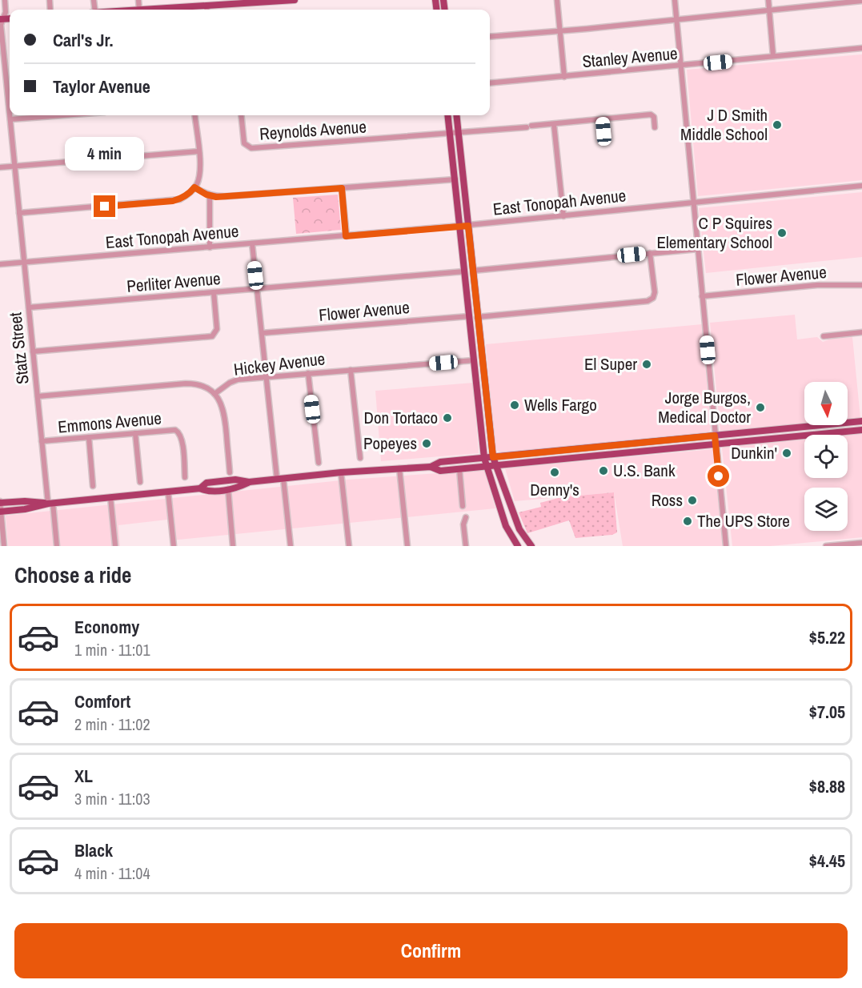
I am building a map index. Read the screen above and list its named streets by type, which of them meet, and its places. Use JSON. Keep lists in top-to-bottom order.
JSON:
{
  "streets": {
    "street": [
      "Stanley Avenue",
      "Reynolds Avenue",
      "East Tonopah Avenue",
      "Flower Avenue",
      "Perliter Avenue",
      "Statz Street",
      "Hickey Avenue",
      "Emmons Avenue"
    ]
  },
  "crossings": [
    ["East Tonopah Avenue", "Statz Street"],
    ["Perliter Avenue", "Statz Street"],
    ["Statz Street", "Hickey Avenue"],
    ["Statz Street", "Emmons Avenue"]
  ],
  "places": [
    "J D Smith Middle School",
    "C P Squires Elementary School",
    "El Super",
    "Wells Fargo",
    "Jorge Burgos, Medical Doctor",
    "Don Tortaco",
    "Popeyes",
    "Dunkin'",
    "U.S. Bank",
    "Denny's",
    "Ross",
    "The UPS Store"
  ],
  "north": "bottom",
  "page": {
    "banner": ["Carl's Jr.", "Taylor Avenue"],
    "bubble": "4 min",
    "heading": "Choose a ride",
    "list": [
      {
        "name": "Economy",
        "note": "1 min · 11:01",
        "value": "$5.22"
      },
      {
        "name": "Comfort",
        "note": "2 min · 11:02",
        "value": "$7.05"
      },
      {
        "name": "XL",
        "note": "3 min · 11:03",
        "value": "$8.88"
      },
      {
        "name": "Black",
        "note": "4 min · 11:04",
        "value": "$4.45"
      }
    ],
    "buttons": "Confirm"
  }
}
